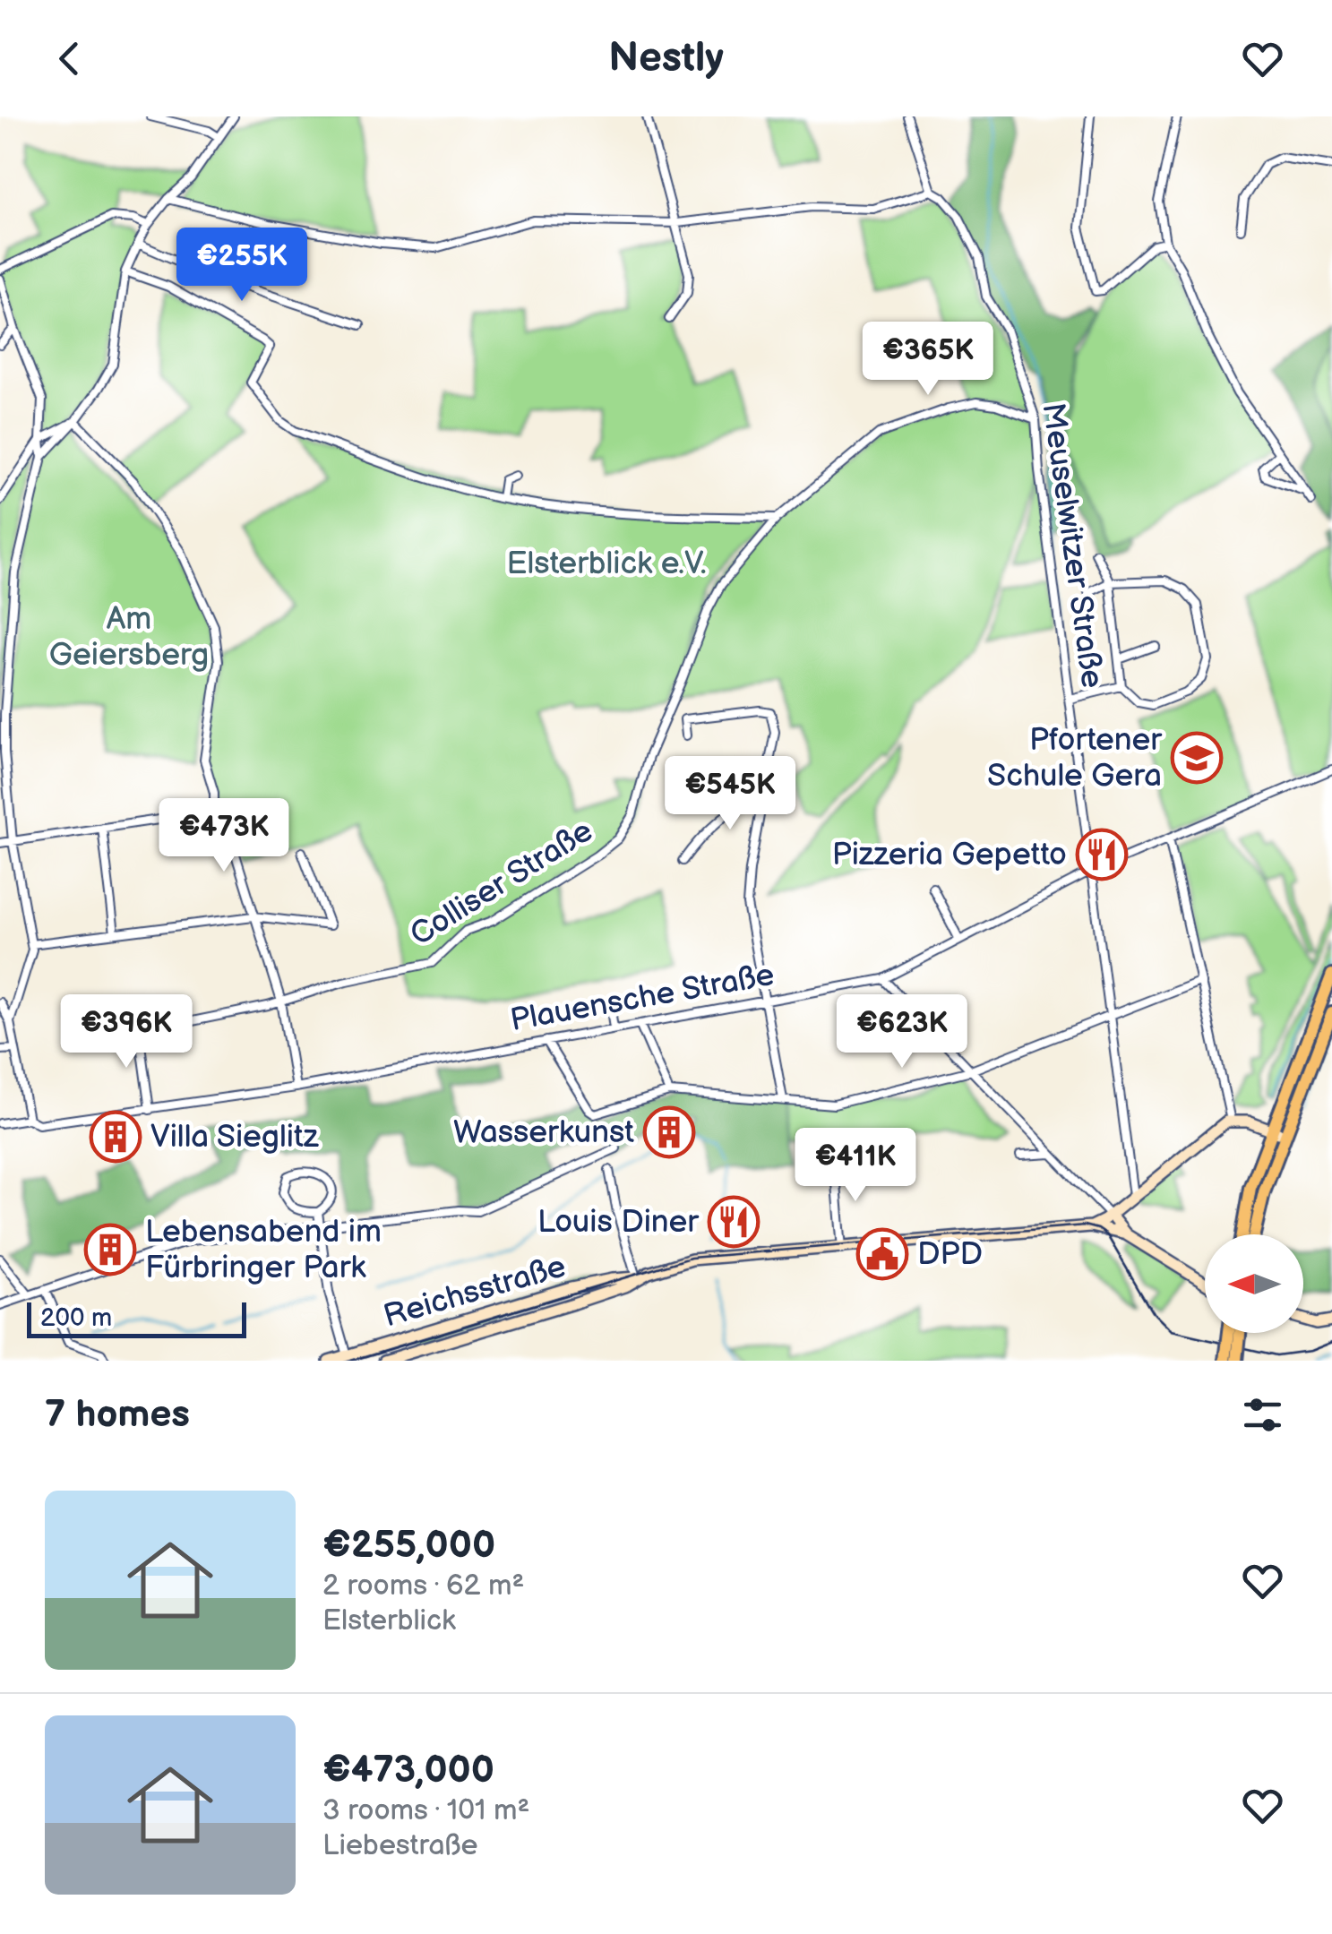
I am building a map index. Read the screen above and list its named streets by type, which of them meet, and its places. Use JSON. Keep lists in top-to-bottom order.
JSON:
{
  "streets": {
    "main road": ["Reichsstraße"],
    "street": ["Meuselwitzer Straße", "Colliser Straße", "Plauensche Straße"]
  },
  "crossings": [
    ["Meuselwitzer Straße", "Colliser Straße"],
    ["Meuselwitzer Straße", "Plauensche Straße"],
    ["Colliser Straße", "Plauensche Straße"]
  ],
  "parks": ["Elsterblick e.V.", "Am Geiersberg"],
  "places": {
    "school or university": ["Pfortener Schule Gera"],
    "restaurant": ["Pizzeria Gepetto", "Louis Diner"],
    "building": ["Wasserkunst", "Villa Sieglitz", "Lebensabend im Fürbringer Park"],
    "public building": ["DPD"]
  },
  "scale_bar": "200 m",
  "north": "left",
  "page": {
    "header": "Nestly",
    "price": [
      "€255K",
      "€365K",
      "€545K",
      "€473K",
      "€396K",
      "€623K",
      "€411K"
    ],
    "scale": "200 m",
    "heading": "7 homes",
    "list": [
      {
        "name": "€255,000",
        "note": "2 rooms · 62 m² · Elsterblick"
      },
      {
        "name": "€473,000",
        "note": "3 rooms · 101 m² · Liebestraße"
      }
    ]
  }
}
